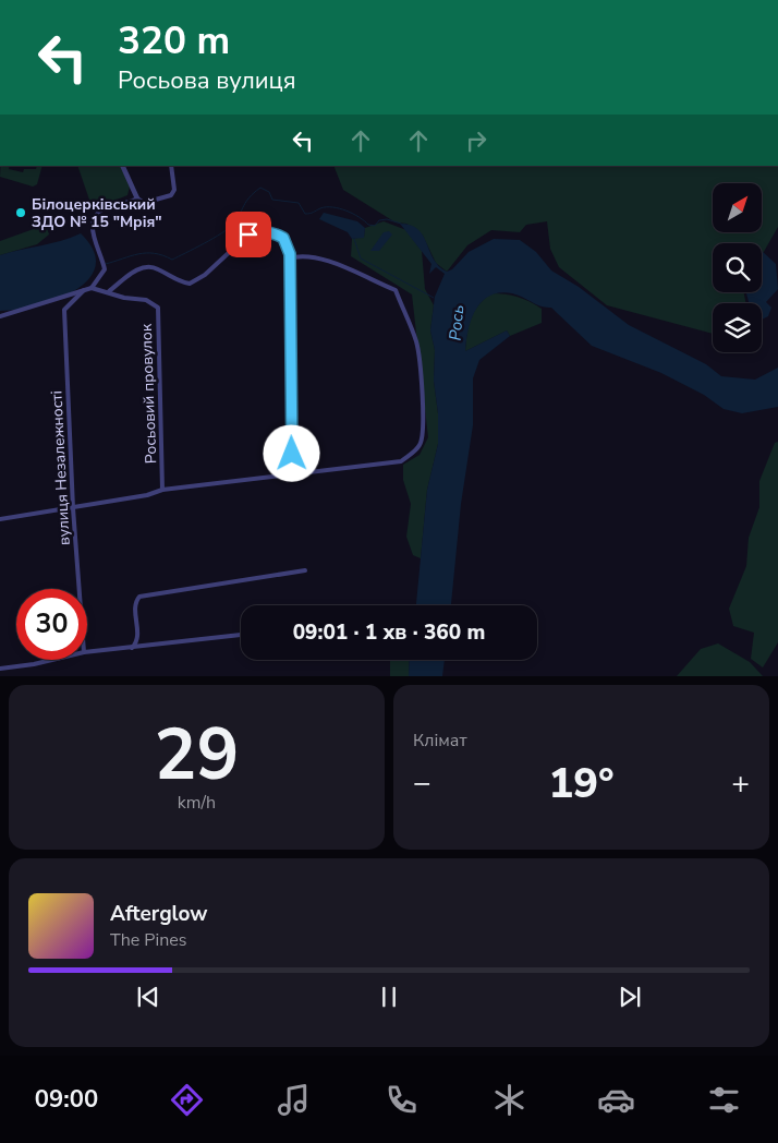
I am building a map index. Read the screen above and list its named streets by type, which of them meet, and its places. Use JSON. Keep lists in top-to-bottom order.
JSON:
{
  "streets": {
    "street": ["Росьовий провулок", "вулиця Незалежності"]
  },
  "water": ["Рось"],
  "places": ["Білоцерківський ЗДО № 15 \"Мрія\""],
  "north": "top right",
  "page": {
    "turn": ["320 m", "Росьова вулиця"],
    "limit": "30",
    "trip": "09:01 · 1 хв · 360 m",
    "tile": [
      ["29", "km/h"],
      "Клімат"
    ],
    "heat": ["−", "19°", "+"],
    "song": ["Afterglow", "The Pines"],
    "tabs": "09:00"
  }
}
